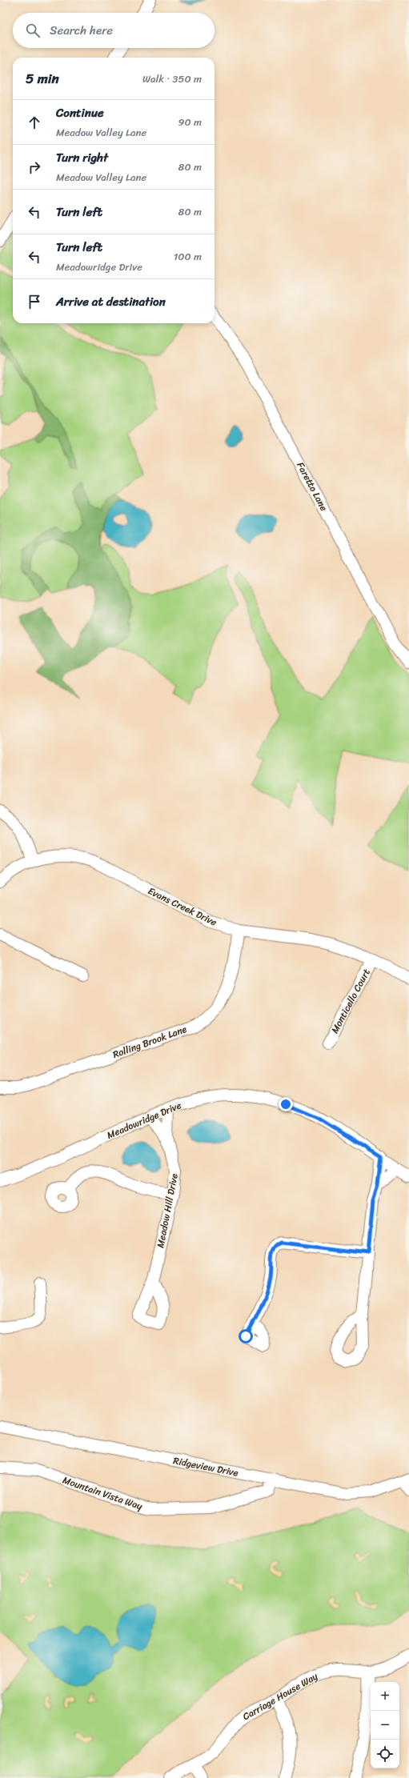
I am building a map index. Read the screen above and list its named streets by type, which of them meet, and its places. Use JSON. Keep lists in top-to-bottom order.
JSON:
{
  "streets": {
    "street": [
      "Faretto Lane",
      "Evans Creek Drive",
      "Monticello Court",
      "Rolling Brook Lane",
      "Meadowridge Drive",
      "Meadow Hill Drive",
      "Ridgeview Drive",
      "Mountain Vista Way",
      "Carriage House Way"
    ]
  },
  "crossings": [
    ["Evans Creek Drive", "Monticello Court"],
    ["Evans Creek Drive", "Rolling Brook Lane"],
    ["Meadowridge Drive", "Meadow Hill Drive"],
    ["Ridgeview Drive", "Mountain Vista Way"]
  ],
  "page": {
    "search": "Search here",
    "heading": ["5 min", "Walk · 350 m"],
    "list": [
      ["Continue", "Meadow Valley Lane", "90 m"],
      ["Turn right", "Meadow Valley Lane", "80 m"],
      ["Turn left", "80 m"],
      ["Turn left", "Meadowridge Drive", "100 m"],
      "Arrive at destination"
    ],
    "map_buttons": ["+", "−"]
  }
}
